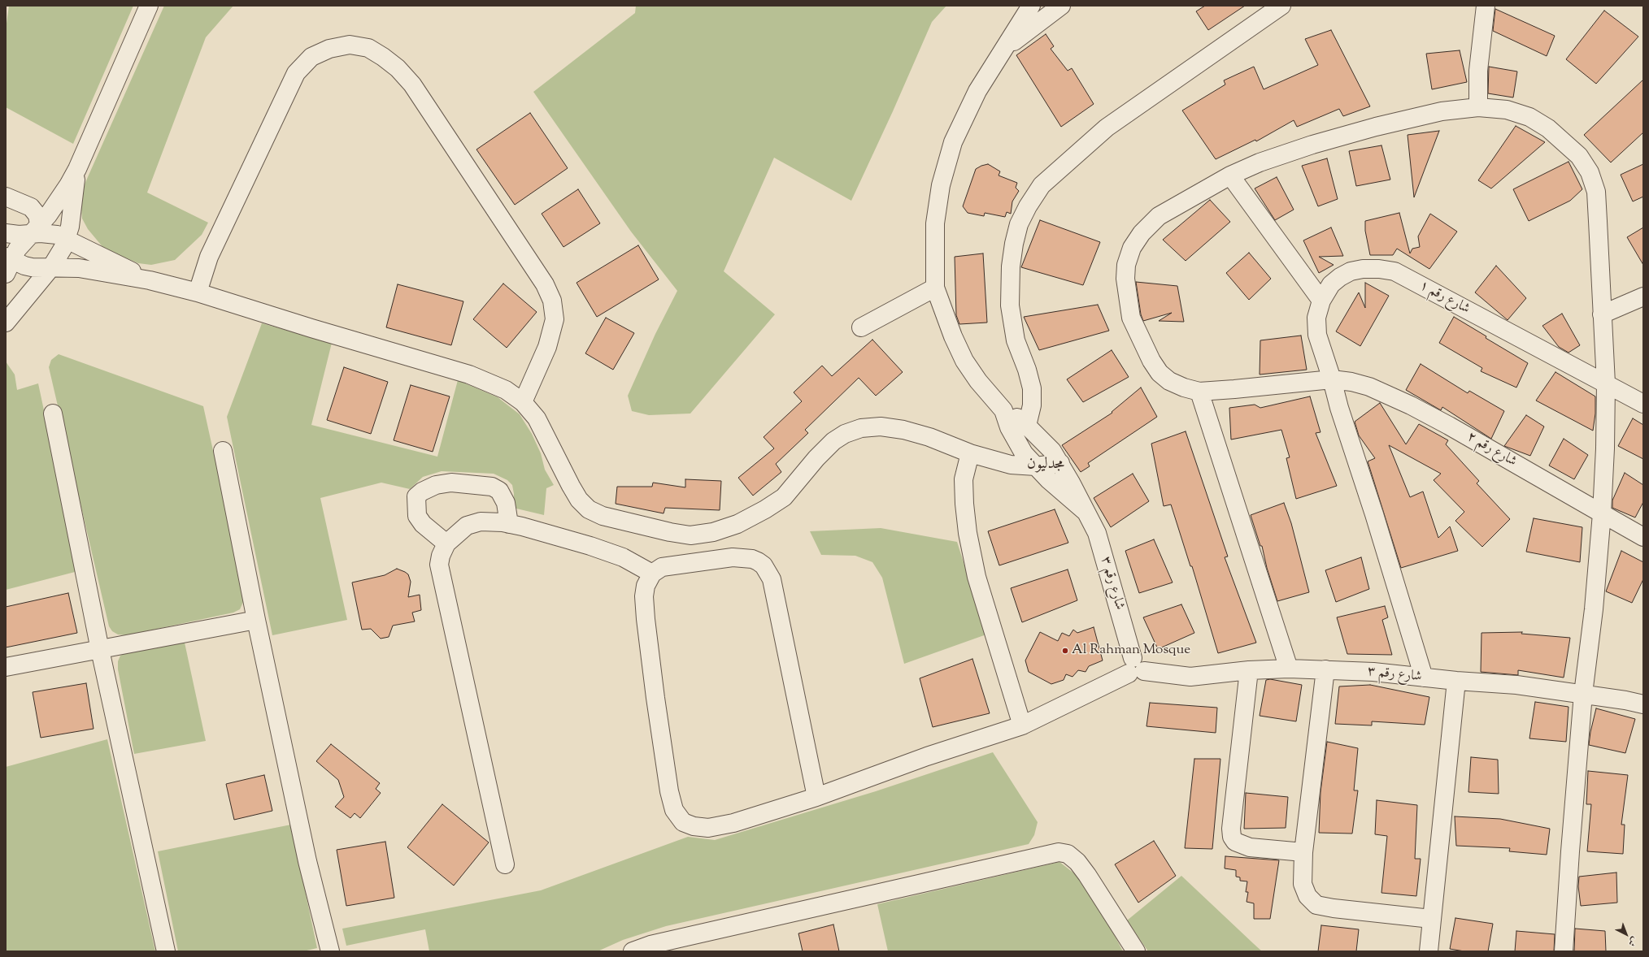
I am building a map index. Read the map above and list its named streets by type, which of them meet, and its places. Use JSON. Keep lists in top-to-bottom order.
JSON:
{
  "streets": {
    "street": ["شارع رقم ١", "شارع رقم ٢", "شارع رقم ٣"]
  },
  "crossings": [
    ["شارع رقم ١", "شارع رقم ٢"],
    ["شارع رقم ١", "شارع رقم ٣"],
    ["شارع رقم ٢", "شارع رقم ٣"]
  ],
  "districts": ["مجدليون"],
  "places": ["Al Rahman Mosque"],
  "north": "bottom right"
}
